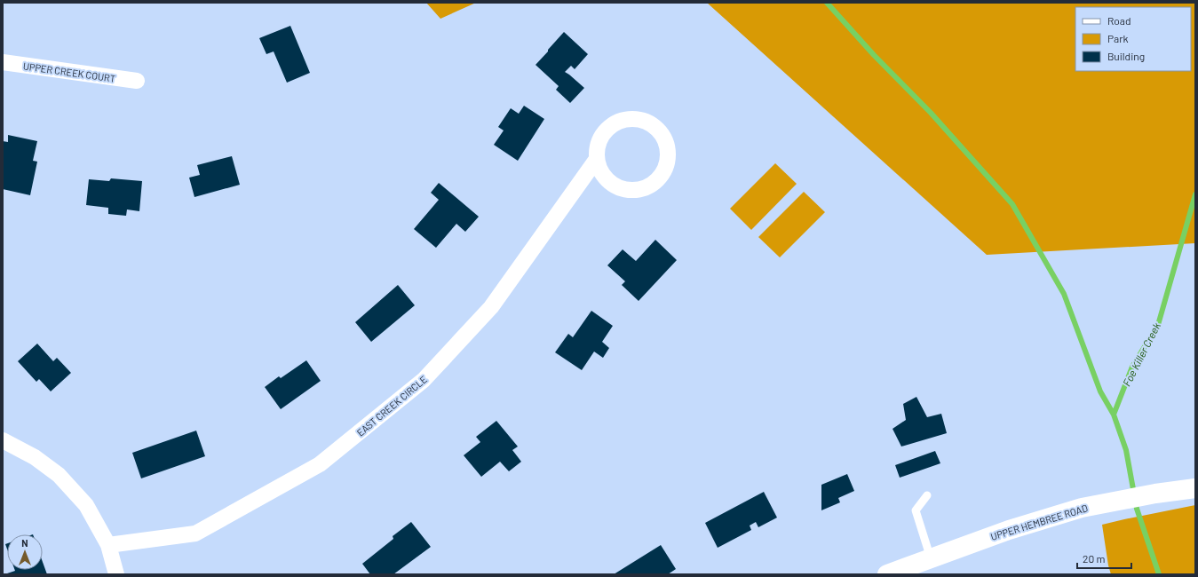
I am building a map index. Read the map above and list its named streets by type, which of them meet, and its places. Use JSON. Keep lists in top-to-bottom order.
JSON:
{
  "streets": {
    "street": ["UPPER CREEK COURT", "EAST CREEK CIRCLE", "UPPER HEMBREE ROAD"]
  },
  "water": ["Foe Killer Creek"],
  "legend": ["Road", "Park", "Building"],
  "scale_bar": "20 m",
  "north": "top"
}
